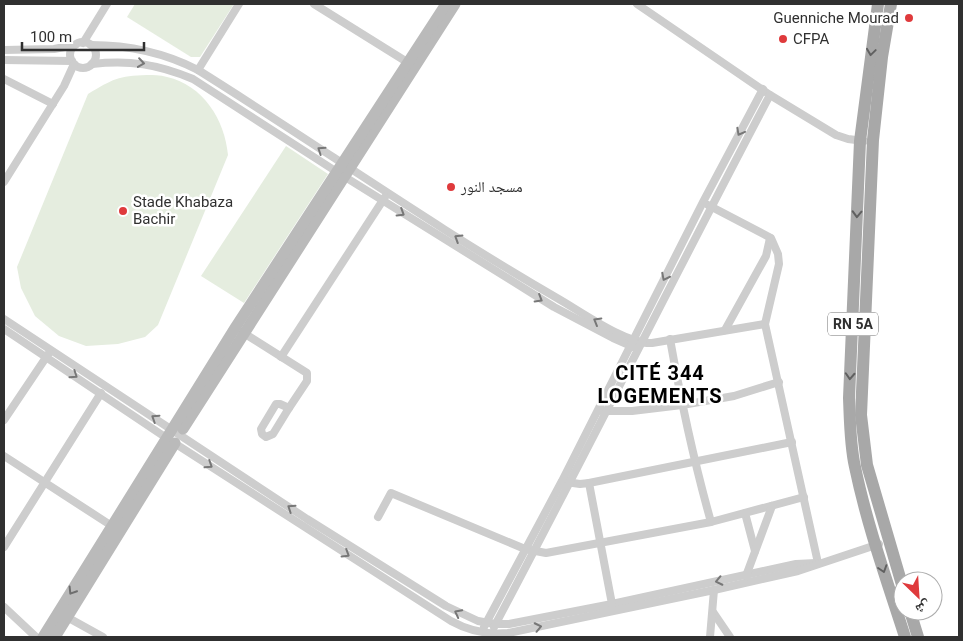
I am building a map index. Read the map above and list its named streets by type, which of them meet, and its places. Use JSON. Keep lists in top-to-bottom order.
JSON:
{
  "streets": {
    "main road": ["RN 5A"]
  },
  "districts": ["CITÉ 344 LOGEMENTS"],
  "places": [
    "Guenniche Mourad",
    "CFPA",
    "مسجد النور",
    "Stade Khabaza Bachir"
  ],
  "scale_bar": "100 m",
  "north": "bottom right"
}
